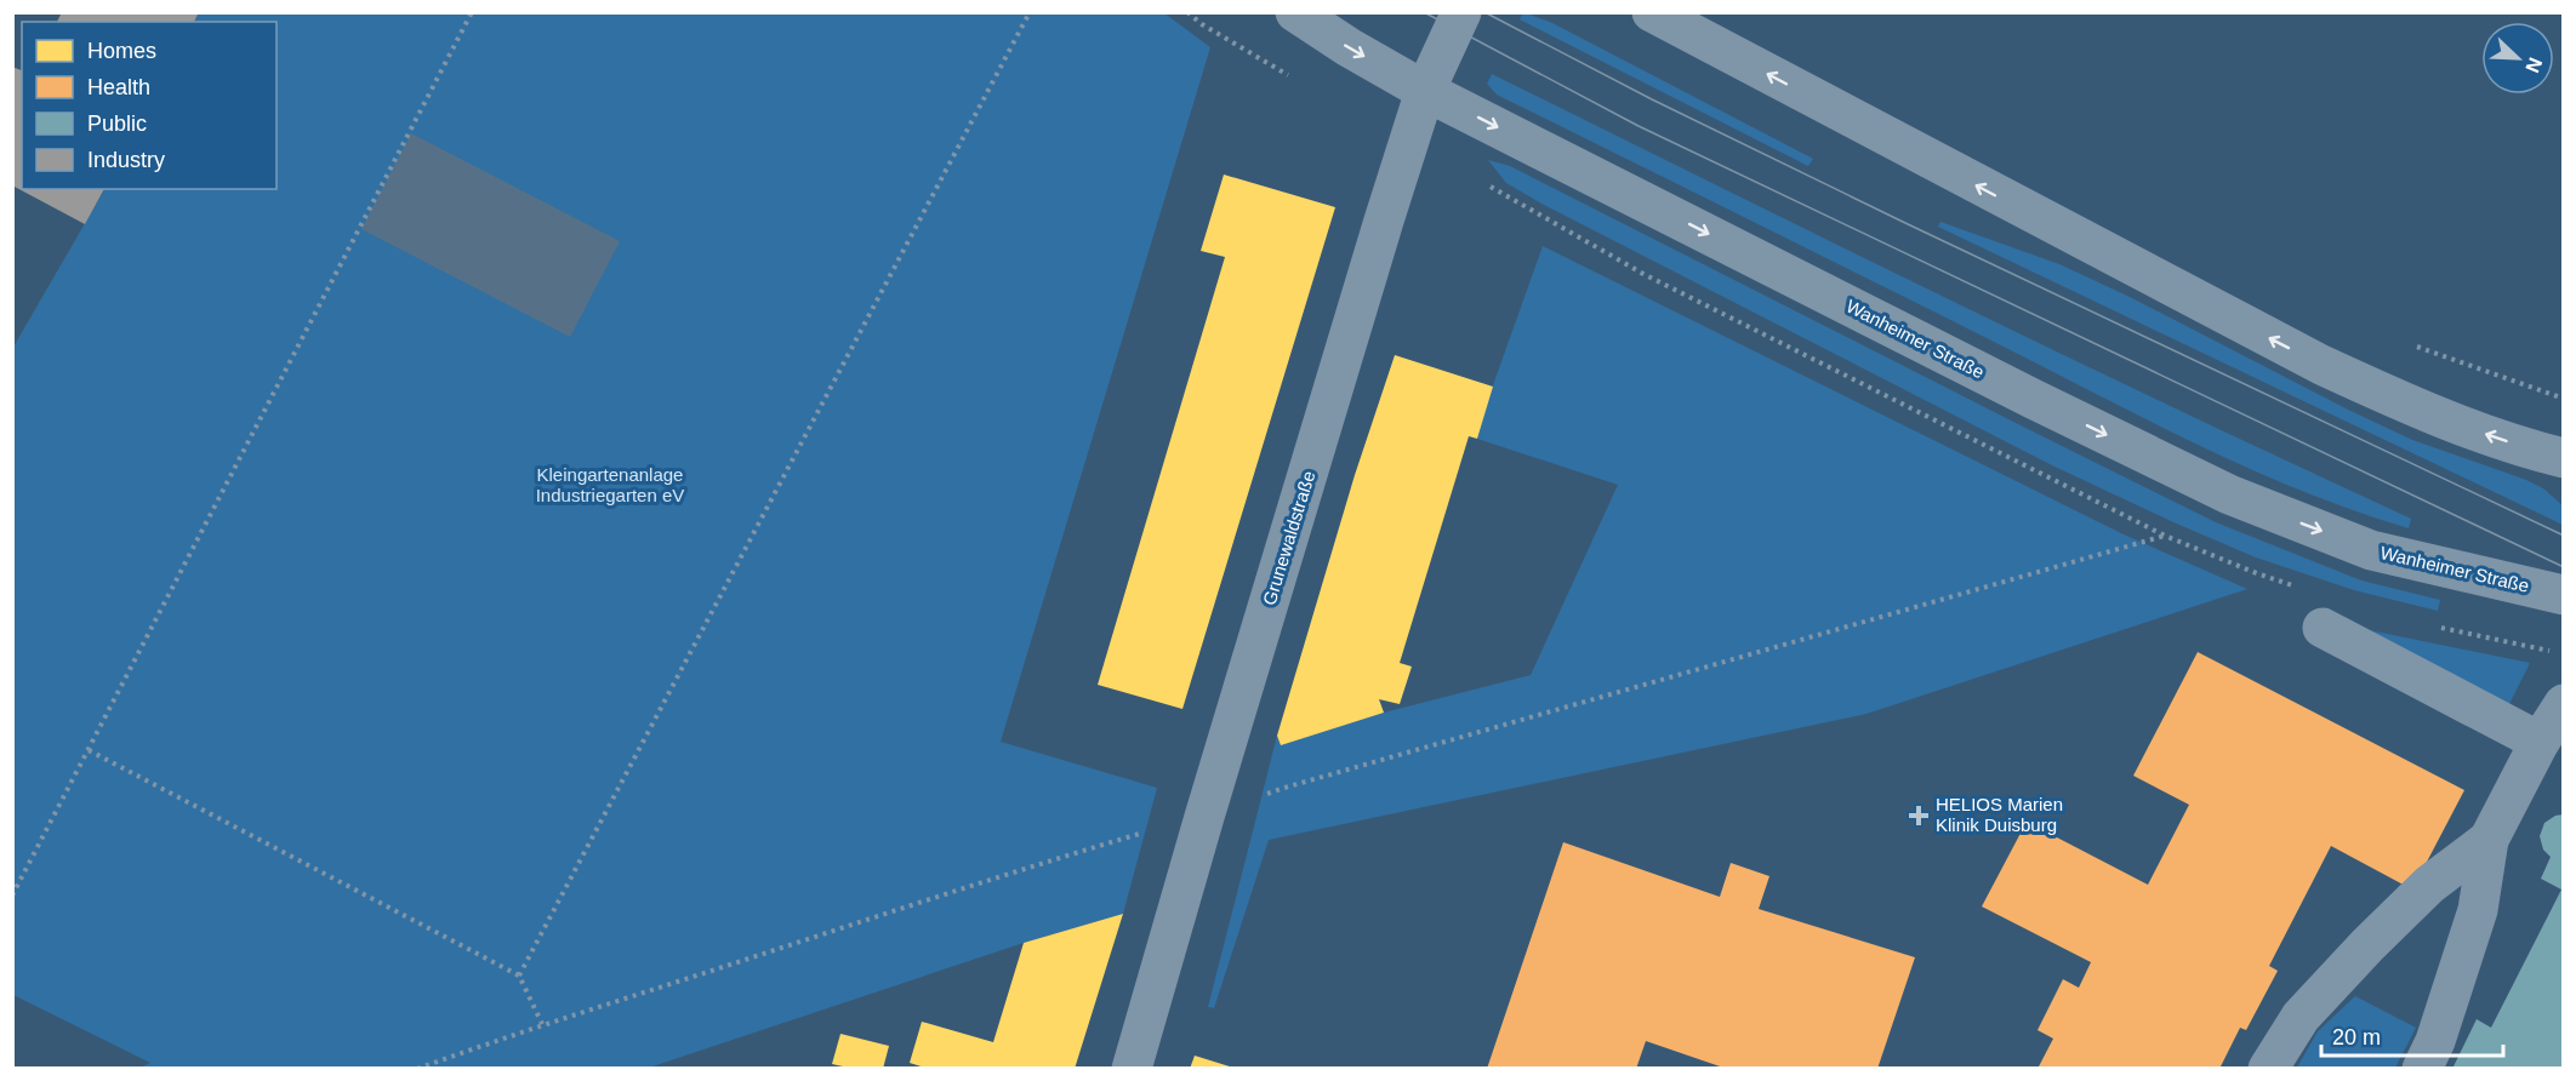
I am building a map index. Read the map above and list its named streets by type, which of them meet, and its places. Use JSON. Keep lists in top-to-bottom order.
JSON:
{
  "streets": {
    "street": ["Wanheimer Straße", "Grunewaldstraße"]
  },
  "crossings": [
    ["Wanheimer Straße", "Grunewaldstraße"]
  ],
  "parks": ["Kleingartenanlage Industriegarten eV"],
  "places": {
    "health": ["HELIOS Marien Klinik Duisburg"]
  },
  "legend": [
    "Homes",
    "Health",
    "Public",
    "Industry"
  ],
  "scale_bar": "20 m",
  "north": "bottom right"
}
